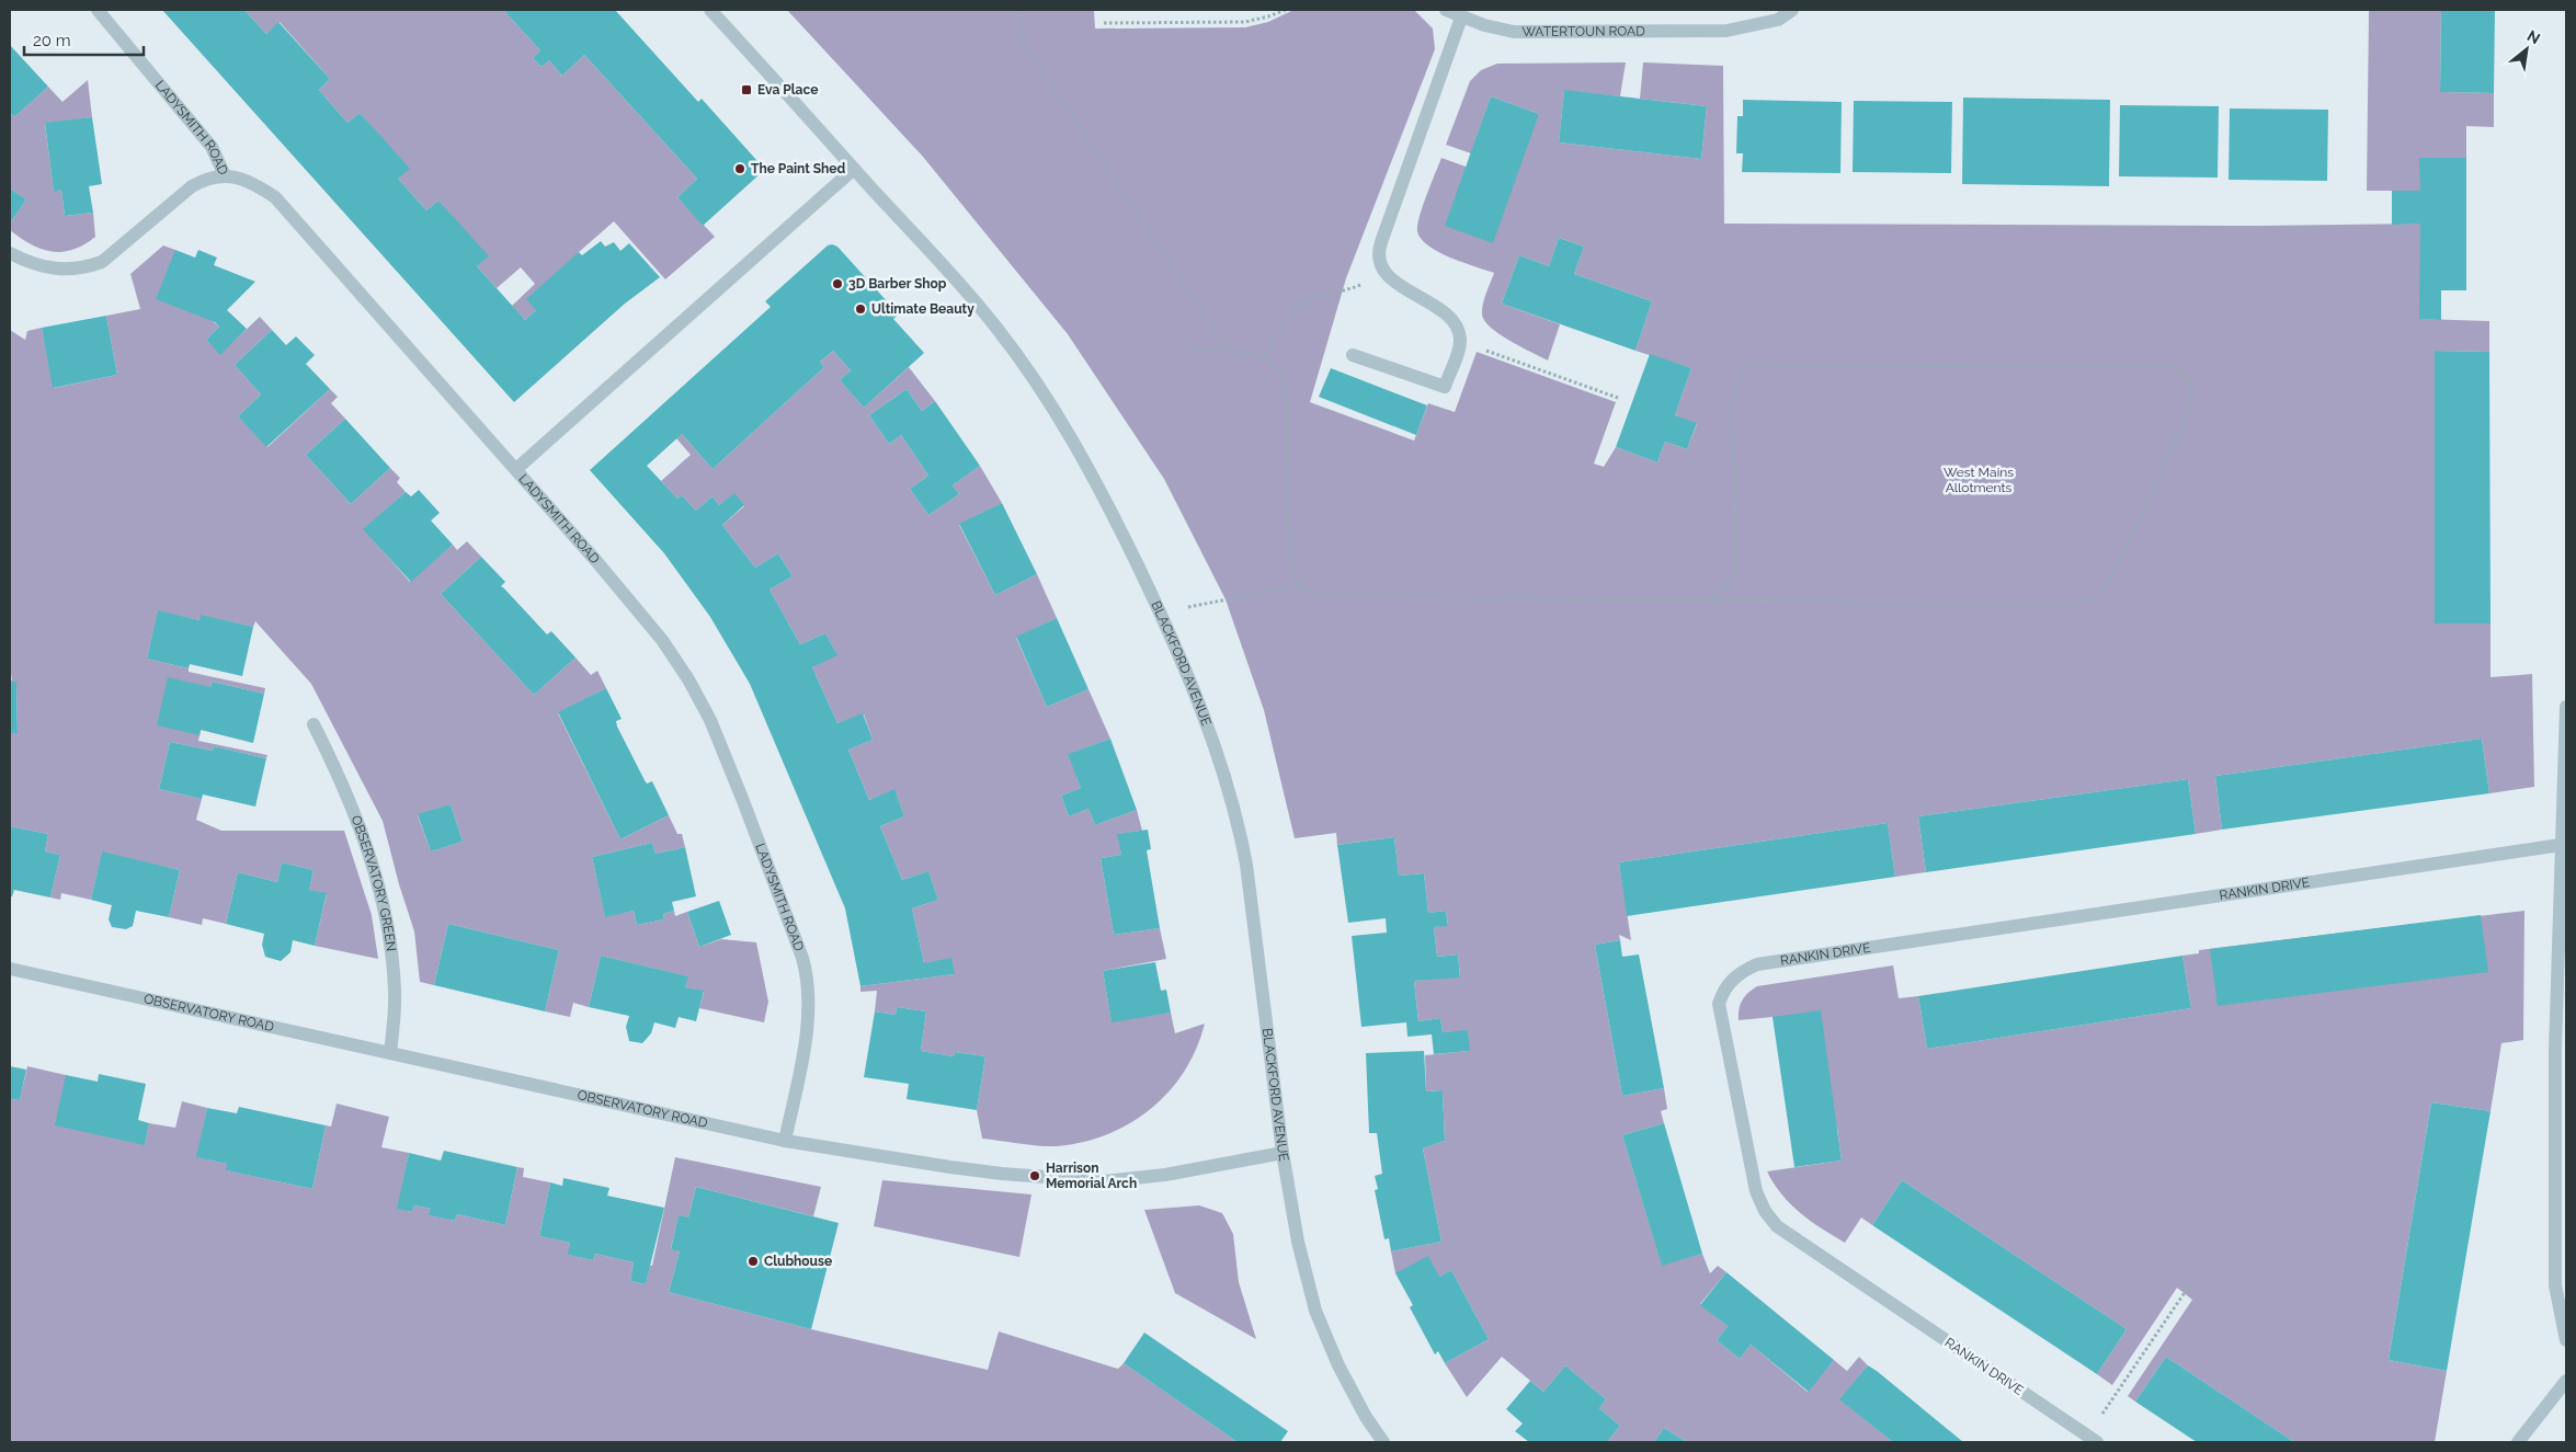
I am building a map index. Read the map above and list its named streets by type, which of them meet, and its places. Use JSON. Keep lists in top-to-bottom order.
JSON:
{
  "streets": {
    "street": [
      "WATERTOUN ROAD",
      "LADYSMITH ROAD",
      "BLACKFORD AVENUE",
      "OBSERVATORY GREEN",
      "RANKIN DRIVE",
      "OBSERVATORY ROAD"
    ]
  },
  "crossings": [
    ["LADYSMITH ROAD", "OBSERVATORY ROAD"],
    ["BLACKFORD AVENUE", "OBSERVATORY ROAD"],
    ["OBSERVATORY GREEN", "OBSERVATORY ROAD"]
  ],
  "parks": ["West Mains Allotments"],
  "places": {
    "transit": ["Eva Place"],
    "other": [
      "The Paint Shed",
      "3D Barber Shop",
      "Ultimate Beauty",
      "Harrison Memorial Arch",
      "Clubhouse"
    ]
  },
  "scale_bar": "20 m",
  "north": "top right"
}
